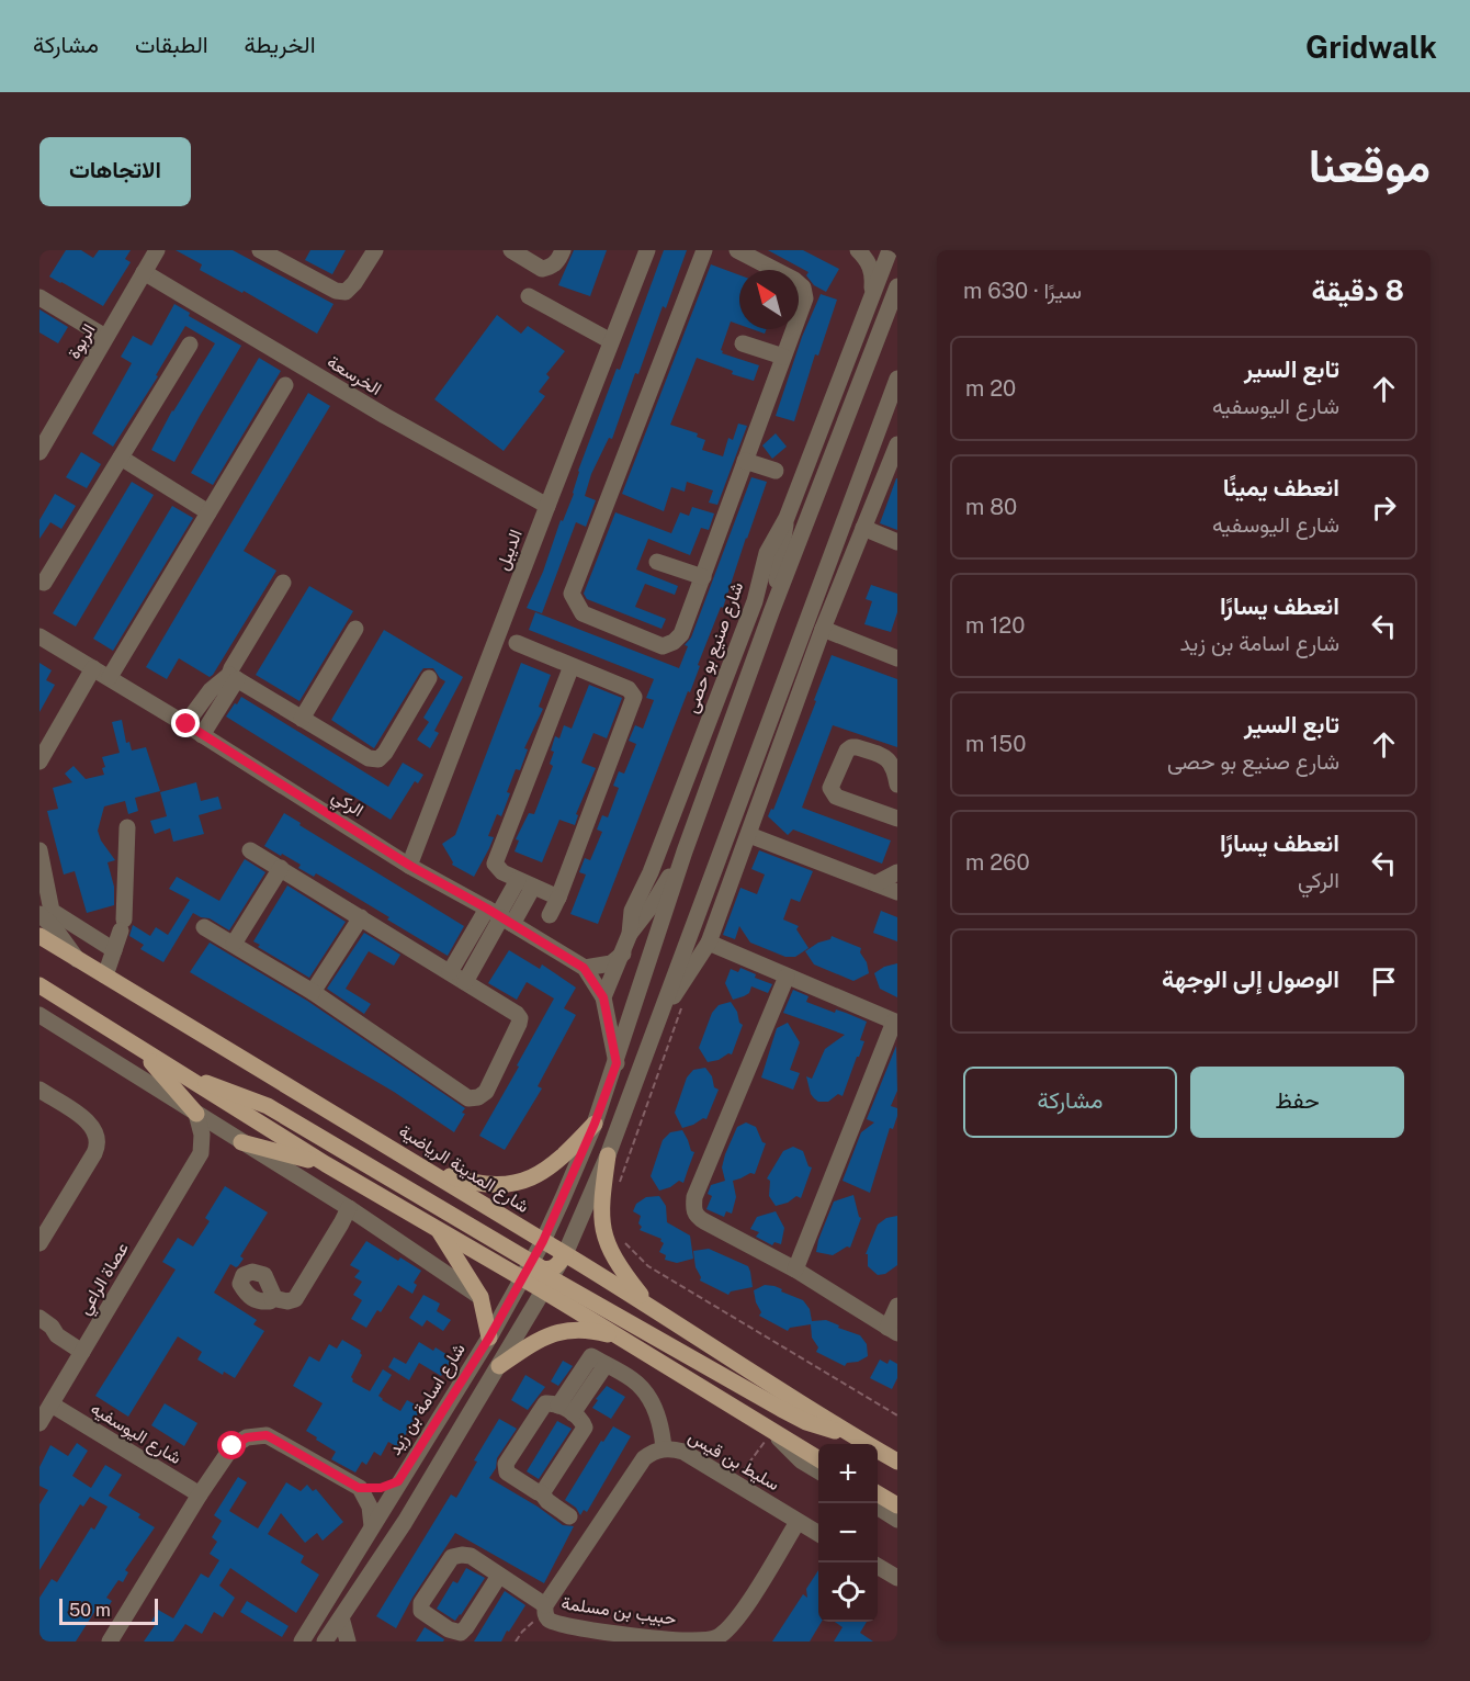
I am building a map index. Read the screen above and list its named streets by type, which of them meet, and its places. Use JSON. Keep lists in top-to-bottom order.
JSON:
{
  "streets": {
    "main road": ["شارع المدينة الرياضية"],
    "street": [
      "الربوة",
      "الخرسعة",
      "الديبل",
      "شارع صنيع بو حصى",
      "الركي",
      "عصاة الراعي",
      "شارع اسامة بن زيد",
      "شارع اليوسفيه",
      "سليط بن قيس",
      "حبيب بن مسلمة"
    ]
  },
  "crossings": [
    ["الربوة", "الخرسعة"],
    ["الخرسعة", "الديبل"],
    ["الديبل", "الركي"],
    ["شارع صنيع بو حصى", "الركي"],
    ["عصاة الراعي", "شارع اليوسفيه"],
    ["سليط بن قيس", "حبيب بن مسلمة"]
  ],
  "scale_bar": "50 m",
  "north": "top left",
  "page": {
    "header": "Gridwalk",
    "nav": ["الخريطة", "الطبقات", "مشاركة"],
    "title": "موقعنا",
    "buttons": [
      "الاتجاهات",
      ["حفظ", "مشاركة"]
    ],
    "heading": ["8 دقيقة", "سيرًا · 630 m"],
    "list": [
      ["تابع السير", "شارع اليوسفيه", "20 m"],
      ["انعطف يمينًا", "شارع اليوسفيه", "80 m"],
      ["انعطف يسارًا", "شارع اسامة بن زيد", "120 m"],
      ["تابع السير", "شارع صنيع بو حصى", "150 m"],
      ["انعطف يسارًا", "الركي", "260 m"],
      "الوصول إلى الوجهة"
    ],
    "map_buttons": ["+", "−"],
    "scale": "50 m"
  }
}
